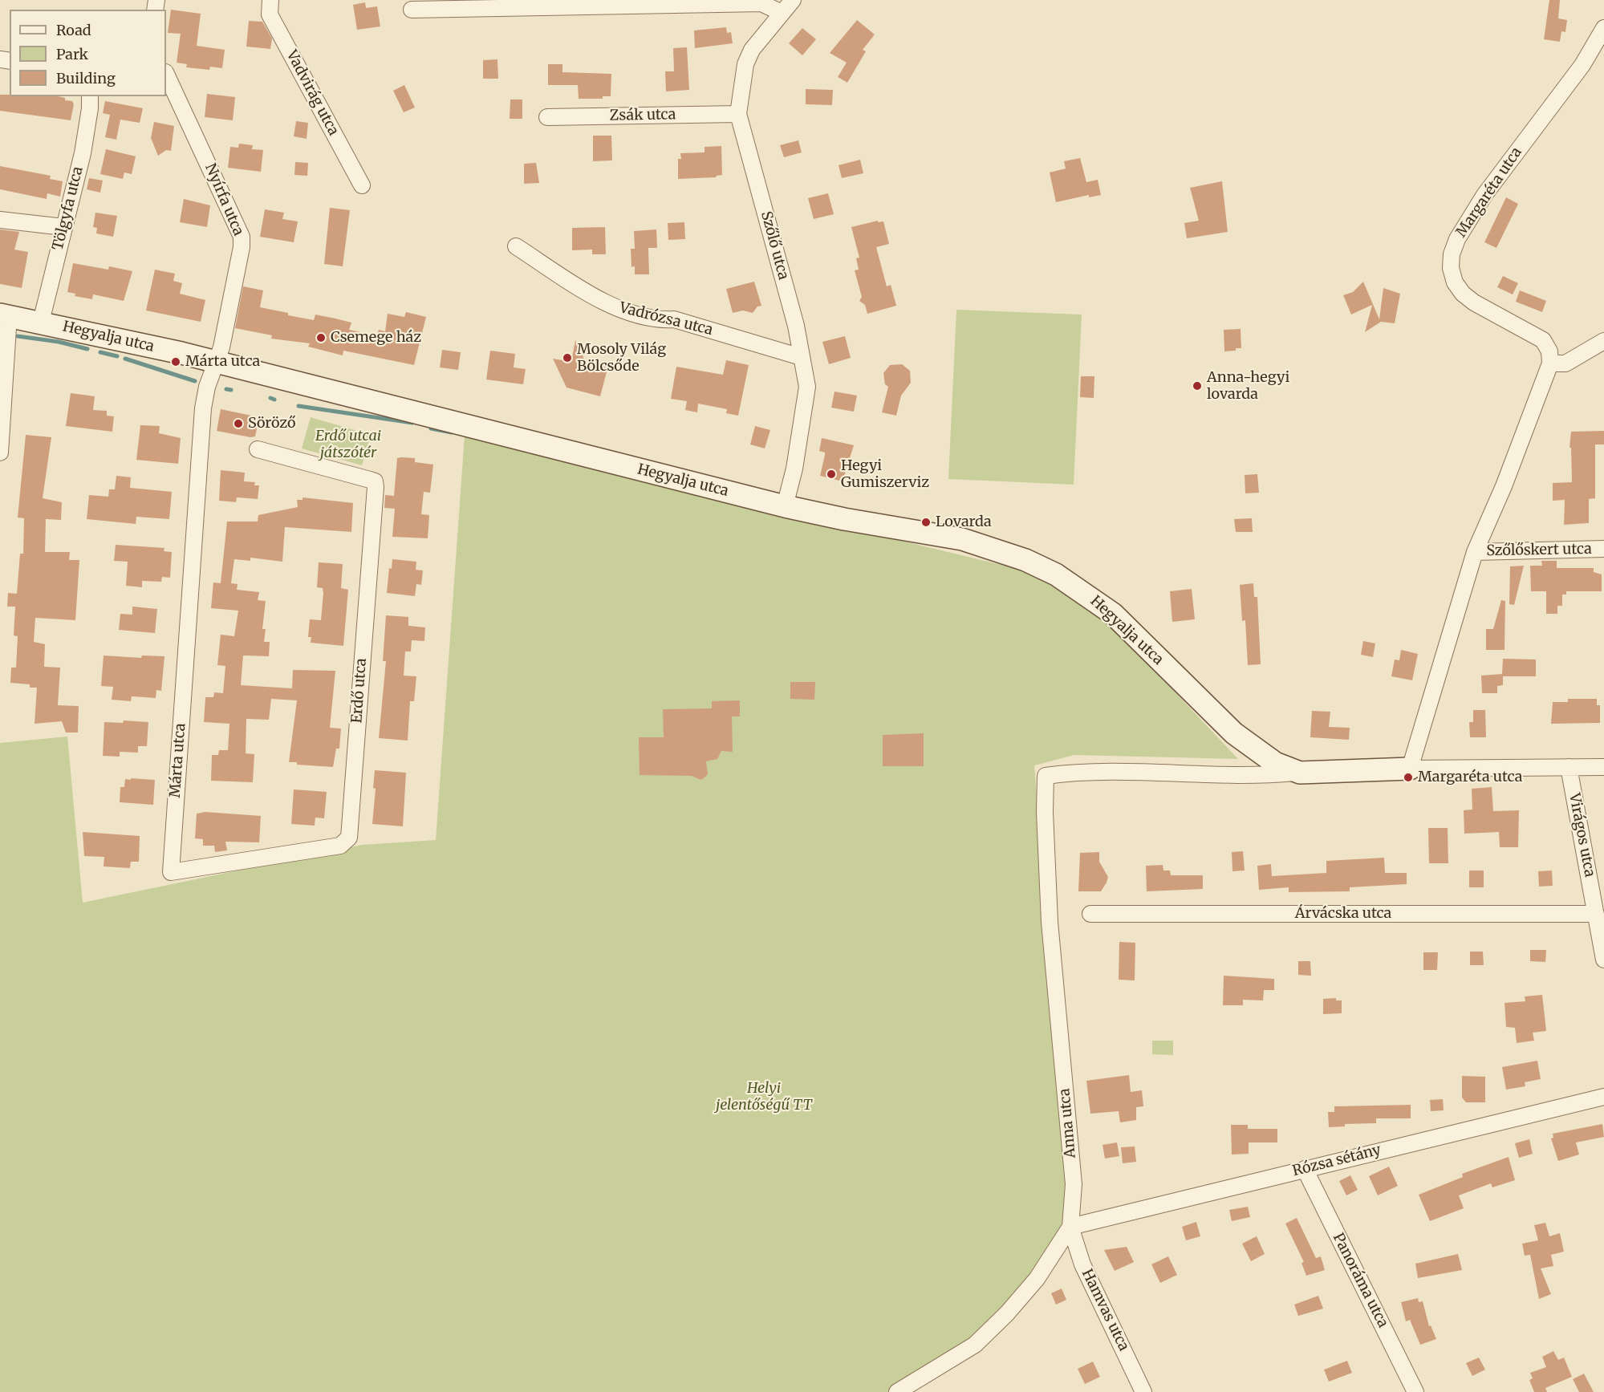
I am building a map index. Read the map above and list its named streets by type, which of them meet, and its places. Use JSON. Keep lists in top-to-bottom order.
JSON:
{
  "streets": {
    "street": [
      "Vadvirág utca",
      "Zsák utca",
      "Margaréta utca",
      "Nyírfa utca",
      "Tölgyfa utca",
      "Szőlő utca",
      "Vadrózsa utca",
      "Hegyalja utca",
      "Szőlőskert utca",
      "Erdő utca",
      "Márta utca",
      "Virágos utca",
      "Árvácska utca",
      "Anna utca",
      "Rózsa sétány",
      "Panoráma utca",
      "Hamvas utca"
    ]
  },
  "crossings": [
    ["Zsák utca", "Szőlő utca"],
    ["Nyírfa utca", "Hegyalja utca"],
    ["Nyírfa utca", "Márta utca"],
    ["Tölgyfa utca", "Hegyalja utca"],
    ["Szőlő utca", "Vadrózsa utca"],
    ["Szőlő utca", "Hegyalja utca"],
    ["Hegyalja utca", "Márta utca"],
    ["Hegyalja utca", "Anna utca"],
    ["Erdő utca", "Márta utca"],
    ["Virágos utca", "Árvácska utca"],
    ["Anna utca", "Rózsa sétány"],
    ["Anna utca", "Hamvas utca"],
    ["Rózsa sétány", "Panoráma utca"],
    ["Rózsa sétány", "Hamvas utca"]
  ],
  "parks": ["Erdő utcai játszótér", "Helyi jelentőségű TT"],
  "places": [
    "Csemege ház",
    "Mosoly Világ Bölcsőde",
    "Márta utca",
    "Anna-hegyi lovarda",
    "Söröző",
    "Hegyi Gumiszerviz",
    "Lovarda",
    "Margaréta utca"
  ],
  "legend": ["Road", "Park", "Building"]
}
